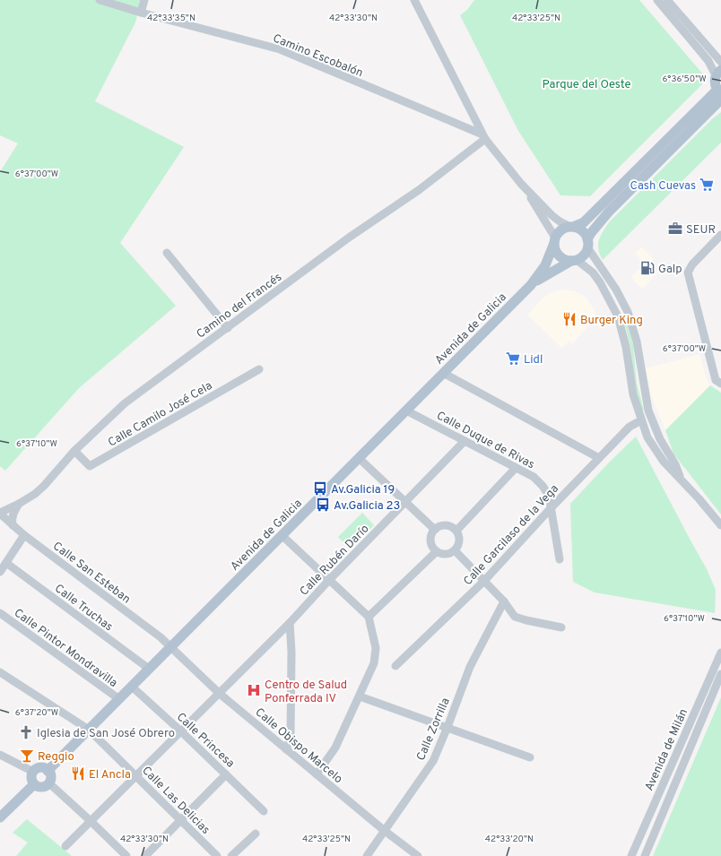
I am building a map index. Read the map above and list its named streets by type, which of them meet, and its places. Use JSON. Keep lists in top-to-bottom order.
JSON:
{
  "streets": {
    "main road": ["Avenida de Galicia"],
    "street": [
      "Camino Escobalón",
      "Camino del Francés",
      "Calle Camilo José Cela",
      "Calle Duque de Rivas",
      "Calle Garcilaso de la Vega",
      "Calle Rubén Darío",
      "Calle San Esteban",
      "Calle Truchas",
      "Calle Pintor Mondravilla",
      "Calle Zorrilla",
      "Calle Princesa",
      "Calle Obispo Marcelo",
      "Avenida de Milán",
      "Calle Las Delicias"
    ]
  },
  "crossings": [
    ["Camino Escobalón", "Camino del Francés"],
    ["Camino del Francés", "Calle Camilo José Cela"],
    ["Camino del Francés", "Calle San Esteban"],
    ["Avenida de Galicia", "Calle Duque de Rivas"],
    ["Avenida de Galicia", "Calle San Esteban"],
    ["Avenida de Galicia", "Calle Truchas"],
    ["Avenida de Galicia", "Calle Pintor Mondravilla"],
    ["Avenida de Galicia", "Calle Princesa"],
    ["Avenida de Galicia", "Calle Obispo Marcelo"],
    ["Avenida de Galicia", "Calle Las Delicias"],
    ["Calle Duque de Rivas", "Calle Garcilaso de la Vega"],
    ["Calle Duque de Rivas", "Calle Rubén Darío"],
    ["Calle Rubén Darío", "Calle Princesa"],
    ["Calle Rubén Darío", "Calle Obispo Marcelo"],
    ["Calle Rubén Darío", "Calle Las Delicias"],
    ["Calle San Esteban", "Calle Obispo Marcelo"],
    ["Calle Zorrilla", "Calle Obispo Marcelo"]
  ],
  "parks": ["Parque del Oeste"],
  "places": {
    "supermarket": ["Cash Cuevas", "Lidl"],
    "office": ["SEUR"],
    "fuel station": ["Galp"],
    "restaurant": ["Burger King", "El Ancla"],
    "bus stop": ["Av.Galicia 19", "Av.Galicia 23"],
    "hospital": ["Centro de Salud Ponferrada IV"],
    "church": ["Iglesia de San José Obrero"],
    "bar": ["Reggio"]
  },
  "coordinates": [
    "42°33'35\"N",
    "42°33'30\"N",
    "42°33'25\"N",
    "6°36'50\"W",
    "6°37'00\"W",
    "6°37'10\"W",
    "6°37'20\"W",
    "42°33'20\"N"
  ]
}
